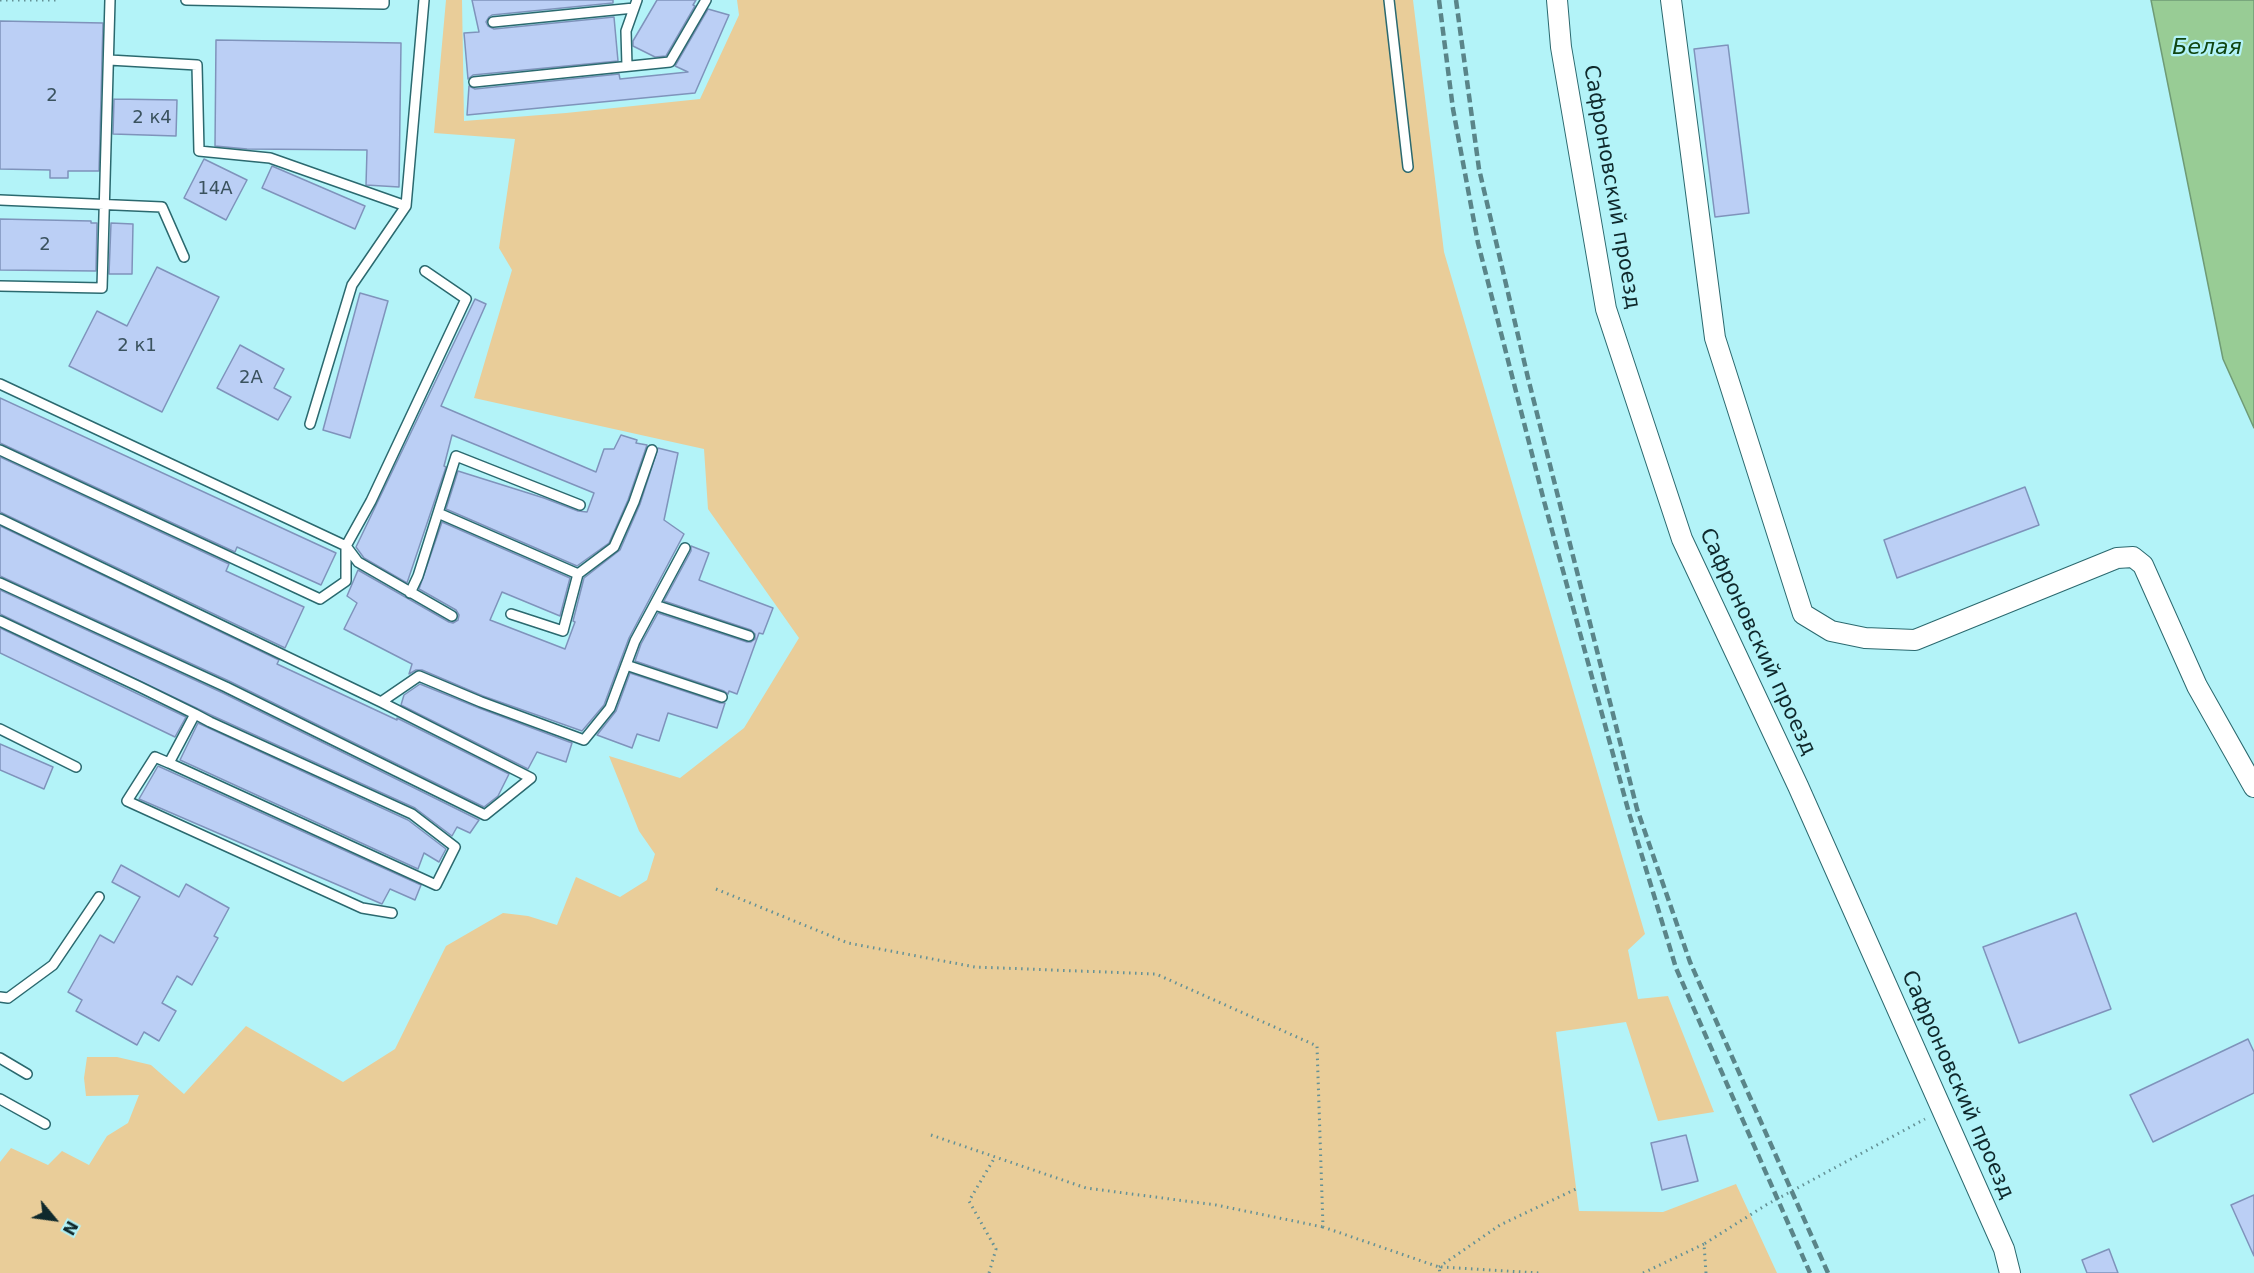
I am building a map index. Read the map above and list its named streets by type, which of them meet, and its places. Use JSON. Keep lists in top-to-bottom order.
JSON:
{
  "streets": {
    "street": ["Сафроновский проезд"]
  },
  "water": ["Белая"],
  "house_numbers": [
    "2",
    "2 к4",
    "14А",
    "2",
    "2 к1",
    "2А"
  ],
  "north": "bottom right"
}
